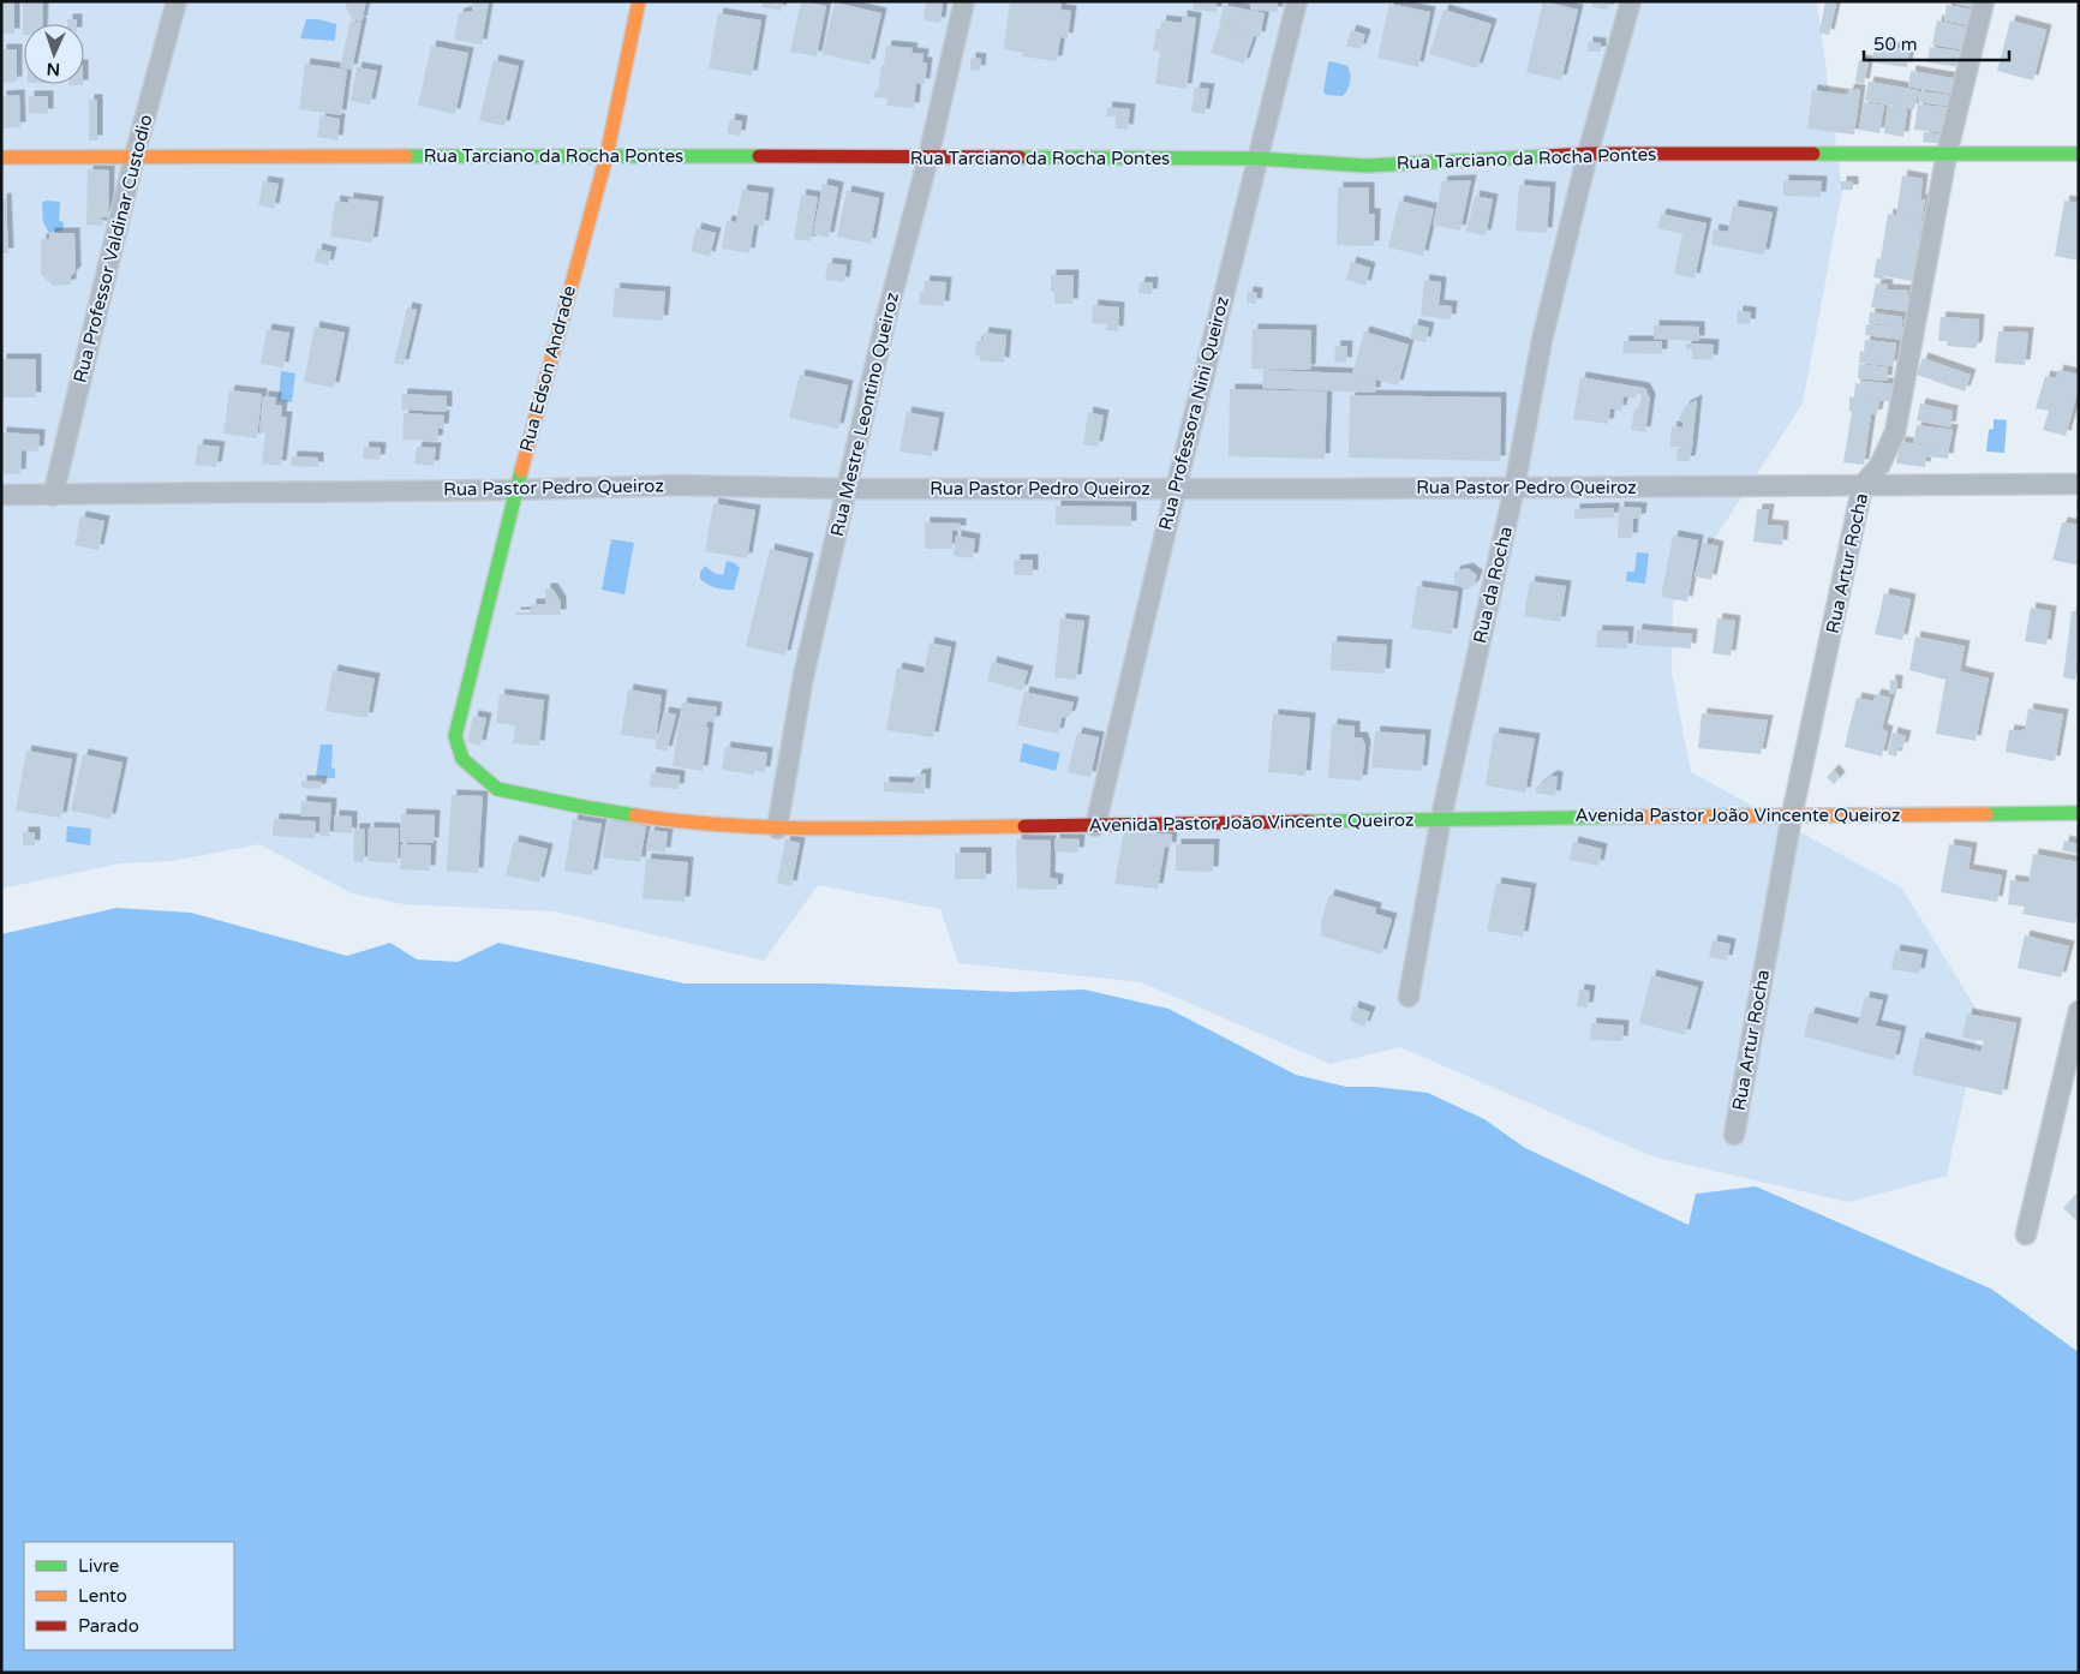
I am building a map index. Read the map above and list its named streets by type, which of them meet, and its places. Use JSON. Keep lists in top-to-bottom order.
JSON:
{
  "streets": {
    "street": [
      "Rua Tarciano da Rocha Pontes",
      "Rua Professor Valdinar Custodio",
      "Rua Edson Andrade",
      "Rua Professora Nini Queiroz",
      "Rua Mestre Leontino Queiroz",
      "Rua Pastor Pedro Queiroz",
      "Rua Artur Rocha",
      "Rua da Rocha",
      "Avenida Pastor João Vincente Queiroz"
    ]
  },
  "crossings": [
    ["Rua Tarciano da Rocha Pontes", "Rua Professor Valdinar Custodio"],
    ["Rua Tarciano da Rocha Pontes", "Rua Edson Andrade"],
    ["Rua Tarciano da Rocha Pontes", "Rua Professora Nini Queiroz"],
    ["Rua Tarciano da Rocha Pontes", "Rua Mestre Leontino Queiroz"],
    ["Rua Tarciano da Rocha Pontes", "Rua Artur Rocha"],
    ["Rua Tarciano da Rocha Pontes", "Rua da Rocha"],
    ["Rua Professor Valdinar Custodio", "Rua Pastor Pedro Queiroz"],
    ["Rua Edson Andrade", "Rua Pastor Pedro Queiroz"],
    ["Rua Edson Andrade", "Avenida Pastor João Vincente Queiroz"],
    ["Rua Professora Nini Queiroz", "Rua Pastor Pedro Queiroz"],
    ["Rua Professora Nini Queiroz", "Avenida Pastor João Vincente Queiroz"],
    ["Rua Mestre Leontino Queiroz", "Rua Pastor Pedro Queiroz"],
    ["Rua Mestre Leontino Queiroz", "Avenida Pastor João Vincente Queiroz"],
    ["Rua Pastor Pedro Queiroz", "Rua Artur Rocha"],
    ["Rua Pastor Pedro Queiroz", "Rua da Rocha"],
    ["Rua Artur Rocha", "Avenida Pastor João Vincente Queiroz"],
    ["Rua da Rocha", "Avenida Pastor João Vincente Queiroz"]
  ],
  "legend": ["Livre", "Lento", "Parado"],
  "scale_bar": "50 m",
  "north": "bottom"
}
